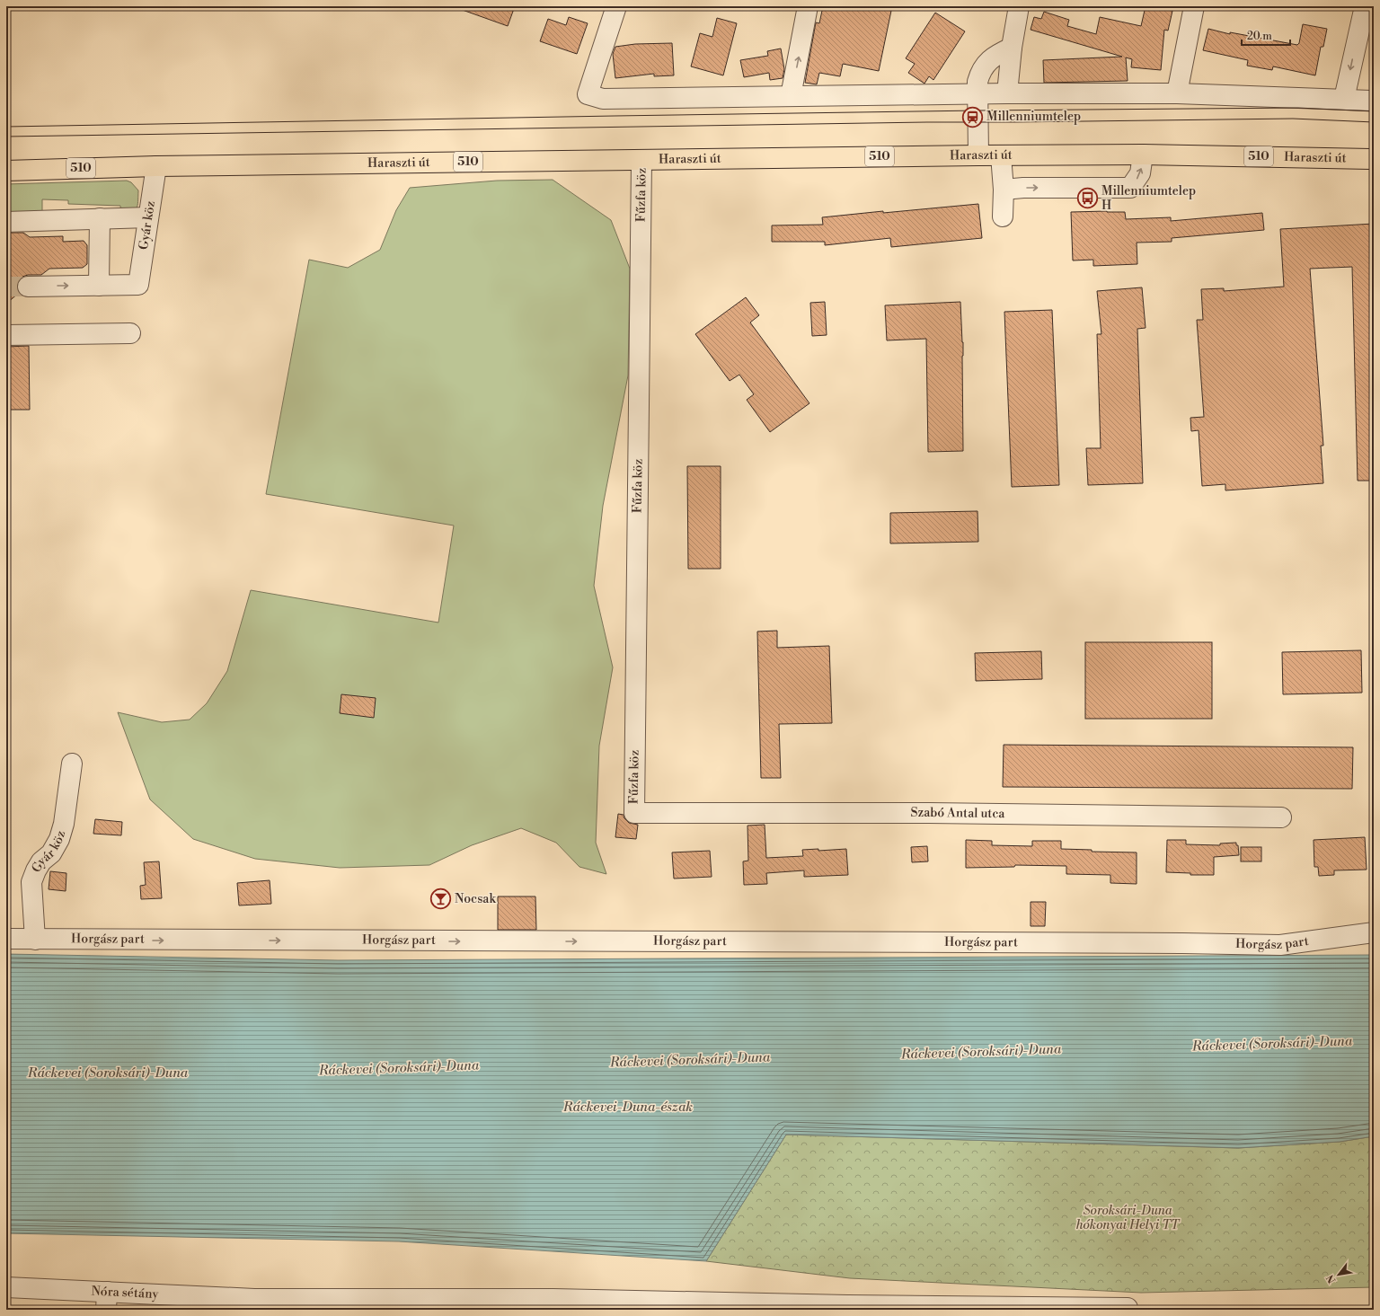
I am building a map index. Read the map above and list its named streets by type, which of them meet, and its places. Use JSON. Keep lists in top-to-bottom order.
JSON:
{
  "streets": {
    "main road": ["Haraszti út", "510"],
    "street": [
      "Fűzfa köz",
      "Gyár köz",
      "Szabó Antal utca",
      "Horgász part",
      "Nóra sétány"
    ]
  },
  "crossings": [
    ["Haraszti út", "Fűzfa köz"],
    ["Haraszti út", "Gyár köz"],
    ["Fűzfa köz", "Szabó Antal utca"],
    ["Gyár köz", "Horgász part"]
  ],
  "one_way": ["Horgász part"],
  "water": ["Ráckevei (Soroksári)-Duna", "Ráckevei-Duna-észak"],
  "parks": ["Soroksári-Duna hókonyai Helyi TT"],
  "places": {
    "station": ["Millenniumtelep"],
    "bus stop": ["Millenniumtelep H"],
    "bar": ["Nocsak"]
  },
  "scale_bar": "20 m",
  "north": "bottom left"
}
